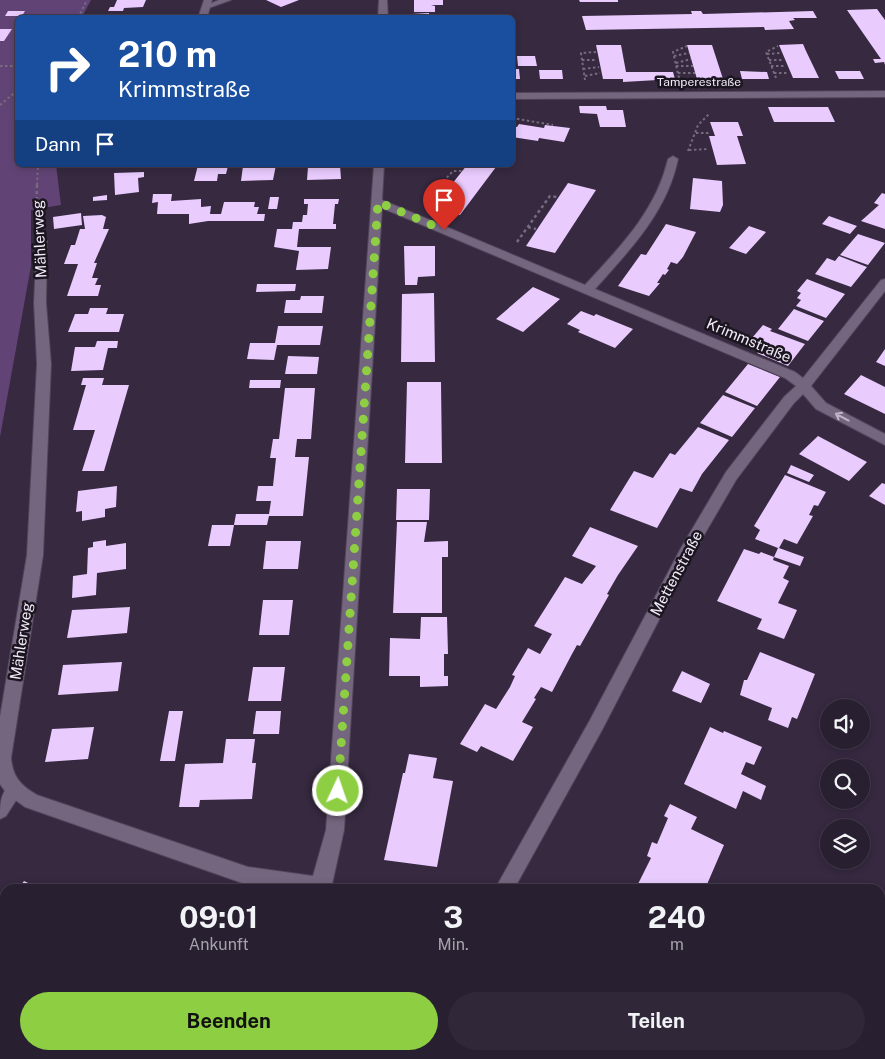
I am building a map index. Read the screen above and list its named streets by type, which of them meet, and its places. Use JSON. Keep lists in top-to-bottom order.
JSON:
{
  "streets": {
    "street": [
      "Tamperestraße",
      "Mählerweg",
      "Krimmstraße",
      "Mettenstraße"
    ]
  },
  "crossings": [
    ["Krimmstraße", "Mettenstraße"]
  ],
  "page": {
    "turn": ["210 m", "Krimmstraße"],
    "then": "Dann",
    "eta": [
      "09:01",
      "Ankunft",
      "3",
      "Min.",
      "240",
      "m"
    ],
    "buttons": ["Beenden", "Teilen"]
  }
}
